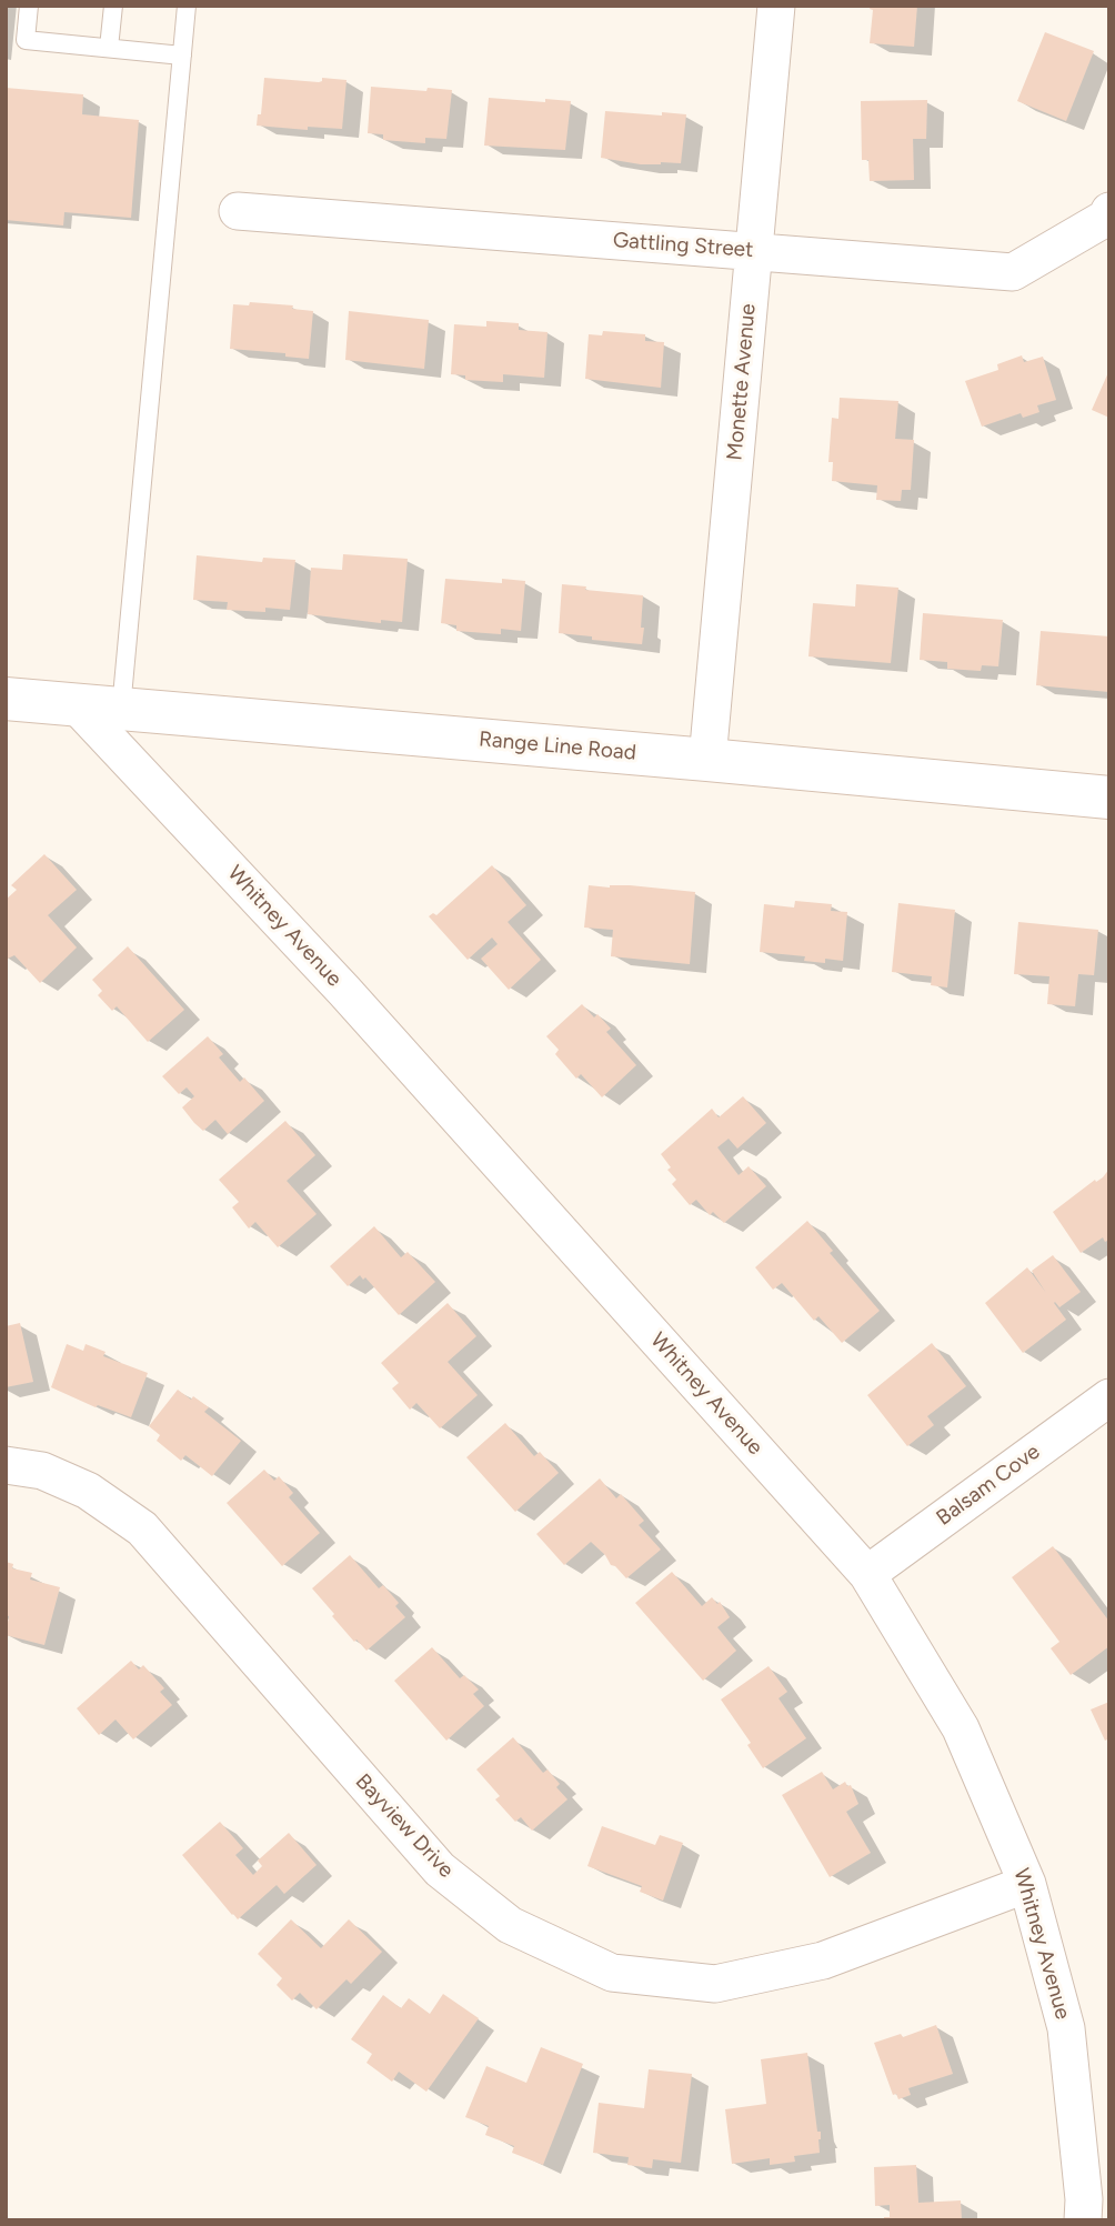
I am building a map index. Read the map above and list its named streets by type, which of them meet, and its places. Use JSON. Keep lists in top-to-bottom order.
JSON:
{
  "streets": {
    "main road": ["Range Line Road"],
    "street": [
      "Gattling Street",
      "Monette Avenue",
      "Whitney Avenue",
      "Balsam Cove",
      "Bayview Drive"
    ]
  },
  "crossings": [
    ["Gattling Street", "Monette Avenue"],
    ["Monette Avenue", "Range Line Road"],
    ["Range Line Road", "Whitney Avenue"],
    ["Whitney Avenue", "Balsam Cove"],
    ["Whitney Avenue", "Bayview Drive"]
  ]
}
